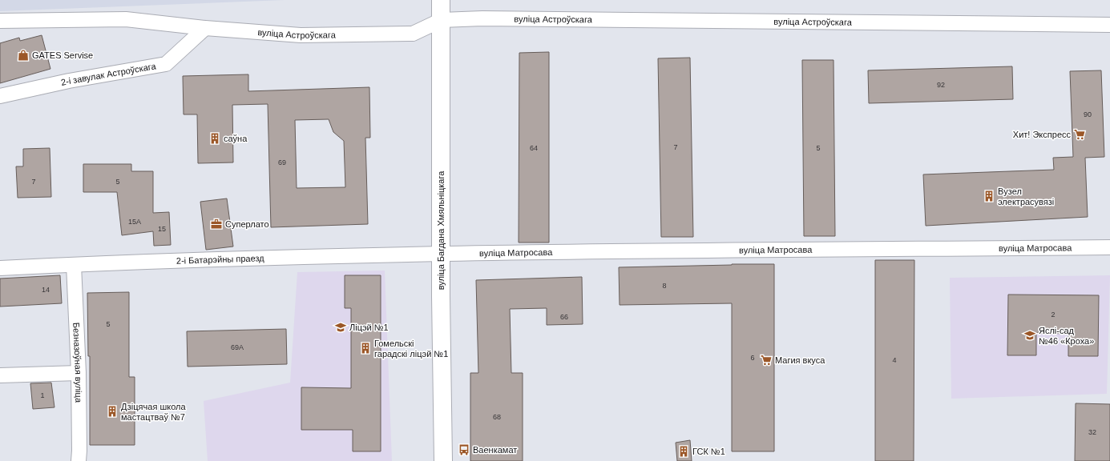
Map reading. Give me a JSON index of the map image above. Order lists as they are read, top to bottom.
{
  "streets": {
    "main road": ["вуліца Багдана Хмяльніцкага"],
    "street": [
      "вуліца Астроўскага",
      "2-і завулак Астроўскага",
      "вуліца Матросава",
      "2-і Батарэйны праезд",
      "Безназоўная вуліца"
    ]
  },
  "crossings": [
    ["вуліца Астроўскага", "2-і завулак Астроўскага"],
    ["вуліца Астроўскага", "вуліца Багдана Хмяльніцкага"],
    ["вуліца Багдана Хмяльніцкага", "вуліца Матросава"],
    ["вуліца Багдана Хмяльніцкага", "2-і Батарэйны праезд"],
    ["вуліца Матросава", "2-і Батарэйны праезд"],
    ["2-і Батарэйны праезд", "Безназоўная вуліца"]
  ],
  "places": {
    "shop": ["GATES Servise"],
    "supermarket": ["Хит! Экспресс", "Магия вкуса"],
    "building": [
      "саўна",
      "Вузел электрасувязі",
      "Гомельскі гарадскі ліцэй №1",
      "Дзіцячая школа мастацтваў №7",
      "ГСК №1"
    ],
    "office": ["Суперлато"],
    "school or university": ["Ліцэй №1", "Яслі-сад №46 «Кроха»"],
    "bus stop": ["Ваенкамат"]
  },
  "house_numbers": [
    "92",
    "90",
    "7",
    "64",
    "5",
    "69",
    "7",
    "5",
    "15А",
    "15",
    "8",
    "14",
    "2",
    "66",
    "5",
    "69А",
    "6",
    "4",
    "1",
    "68",
    "32"
  ]
}
